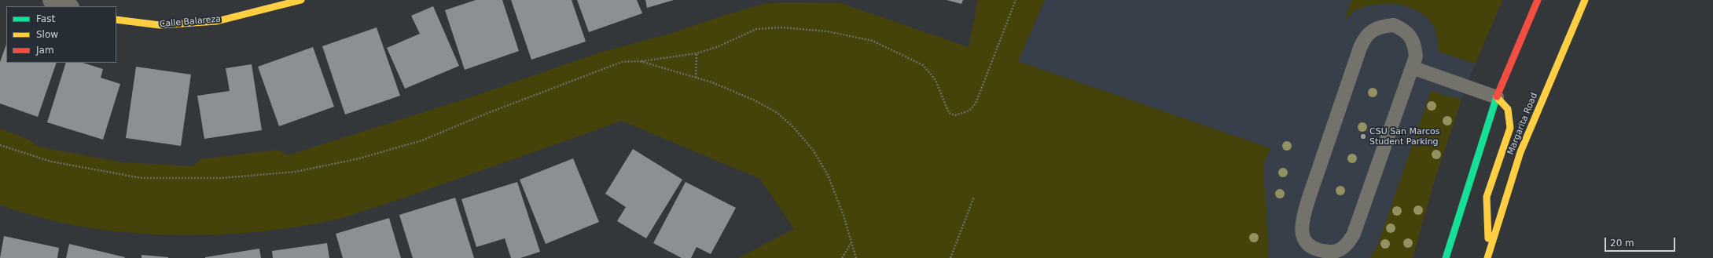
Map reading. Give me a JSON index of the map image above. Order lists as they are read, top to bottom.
{
  "streets": {
    "main road": ["Calle Balareza", "Margarita Road"]
  },
  "places": ["CSU San Marcos Student Parking"],
  "legend": ["Fast", "Slow", "Jam"],
  "scale_bar": "20 m"
}
